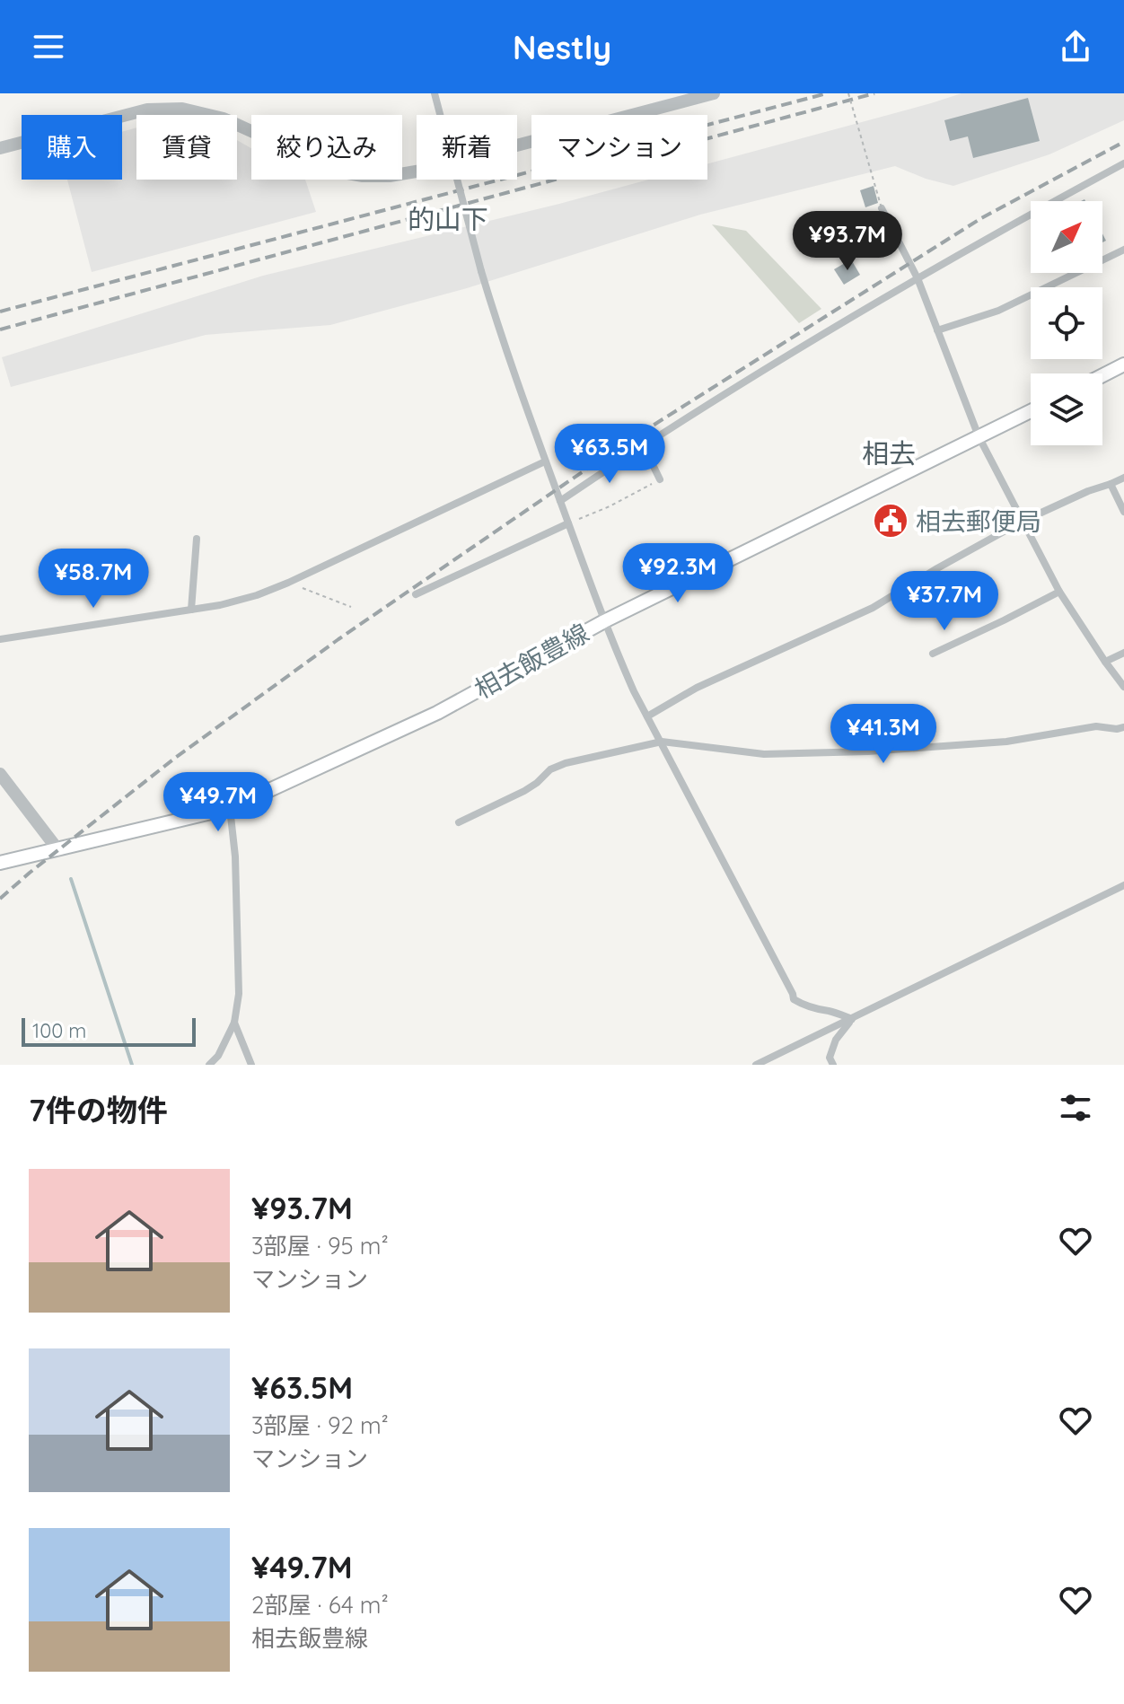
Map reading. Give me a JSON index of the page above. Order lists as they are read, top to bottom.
{
  "streets": {
    "main road": ["相去飯豊線"]
  },
  "districts": ["的山下", "相去"],
  "places": {
    "public building": ["相去郵便局"]
  },
  "scale_bar": "100 m",
  "north": "top right",
  "page": {
    "header": "Nestly",
    "chip": [
      "購入",
      "賃貸",
      "絞り込み",
      "新着",
      "マンション"
    ],
    "price": [
      "¥93.7M",
      "¥63.5M",
      "¥92.3M",
      "¥58.7M",
      "¥37.7M",
      "¥41.3M",
      "¥49.7M"
    ],
    "scale": "100 m",
    "heading": "7件の物件",
    "list": [
      {
        "name": "¥93.7M",
        "note": "3部屋 · 95 m² · マンション"
      },
      {
        "name": "¥63.5M",
        "note": "3部屋 · 92 m² · マンション"
      },
      {
        "name": "¥49.7M",
        "note": "2部屋 · 64 m² · 相去飯豊線"
      }
    ]
  }
}
